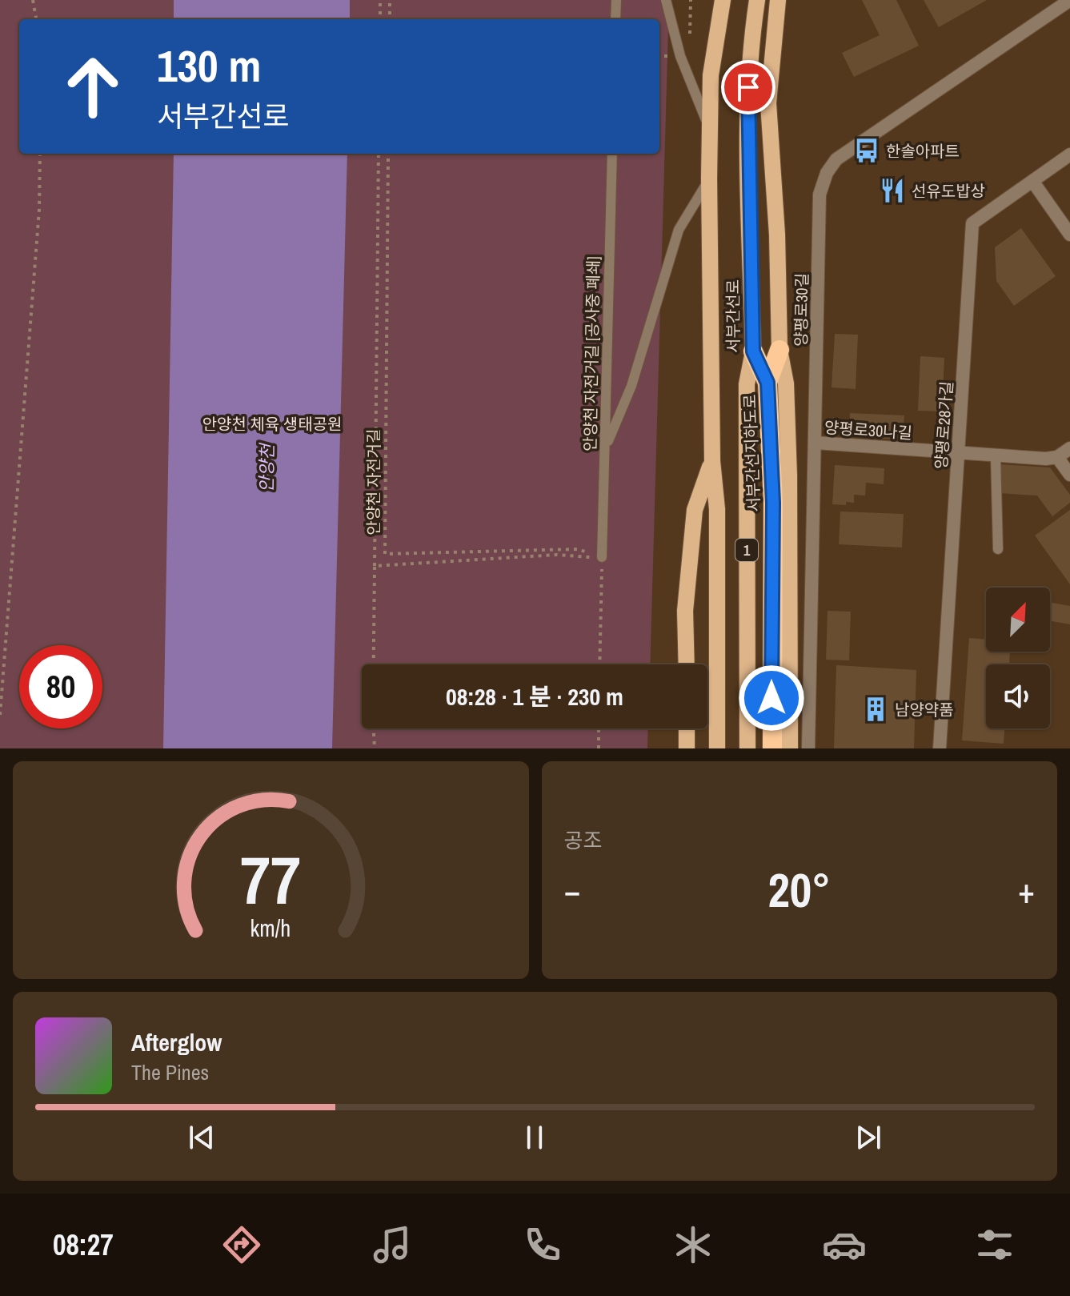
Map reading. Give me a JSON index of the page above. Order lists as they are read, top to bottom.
{
  "streets": {
    "highway": ["서부간선지하도로"],
    "main road": ["서부간선로", "1"],
    "street": ["양평로30길", "양평로28가길", "양평로30나길"],
    "lane": ["안양천 자전거길 [공사중 폐쇄]"],
    "path": ["안양천 자전거길"]
  },
  "crossings": [
    ["양평로30길", "양평로30나길"],
    ["서부간선로", "서부간선지하도로"],
    ["안양천 자전거길 [공사중 폐쇄]", "안양천 자전거길"],
    ["양평로28가길", "양평로30나길"]
  ],
  "water": ["안양천"],
  "parks": ["안양천 체육 생태공원"],
  "places": {
    "bus stop": ["한솔아파트"],
    "restaurant": ["선유도밥상"],
    "building": ["남양약품"]
  },
  "north": "top right",
  "page": {
    "turn": ["130 m", "서부간선로"],
    "limit": "80",
    "trip": "08:28 · 1 분 · 230 m",
    "tile": "공조",
    "heat": ["−", "20°", "+"],
    "song": ["Afterglow", "The Pines"],
    "tabs": "08:27",
    "gauge": ["77", "km/h"]
  }
}
